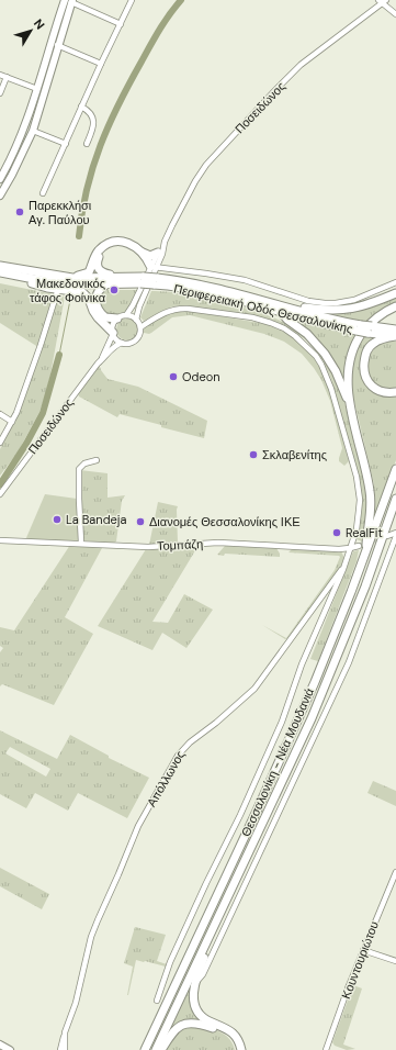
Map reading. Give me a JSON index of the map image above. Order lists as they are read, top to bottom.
{
  "streets": {
    "highway": ["Περιφερειακή Οδός Θεσσαλονίκης", "Θεσσαλονίκη - Νέα Μουδανιά"],
    "street": [
      "Ποσειδώνος",
      "Τομπάζη",
      "Απόλλωνος",
      "Κουντουριώτου"
    ]
  },
  "crossings": [
    ["Ποσειδώνος", "Περιφερειακή Οδός Θεσσαλονίκης"]
  ],
  "places": [
    "Παρεκκλήσι Αγ. Παύλου",
    "Μακεδονικός τάφος Φοίνικα",
    "Odeon",
    "Σκλαβενίτης",
    "La Bandeja",
    "Διανομές Θεσσαλονίκης ΙΚΕ",
    "RealFit"
  ],
  "north": "top right"
}
